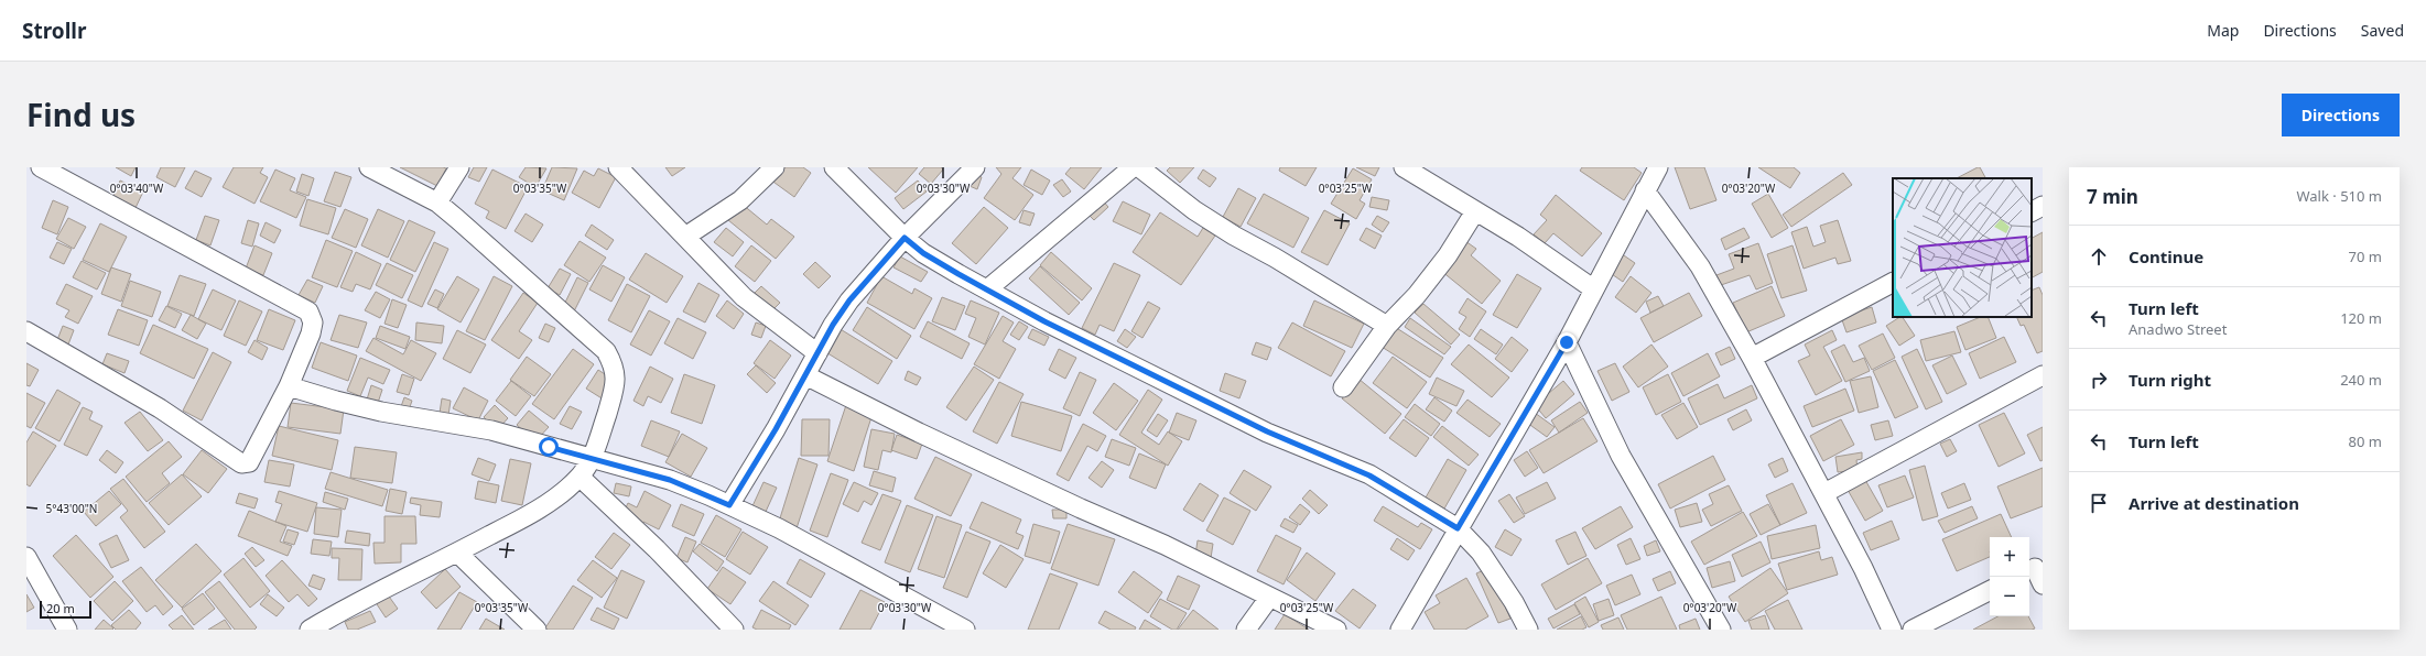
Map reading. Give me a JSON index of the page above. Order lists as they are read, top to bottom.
{
  "scale_bar": "20 m",
  "page": {
    "header": "Strollr",
    "nav": ["Map", "Directions", "Saved"],
    "title": "Find us",
    "buttons": "Directions",
    "heading": ["7 min", "Walk · 510 m"],
    "list": [
      ["Continue", "70 m"],
      ["Turn left", "Anadwo Street", "120 m"],
      ["Turn right", "240 m"],
      ["Turn left", "80 m"],
      "Arrive at destination"
    ],
    "map_buttons": ["+", "−"],
    "scale": "20 m"
  },
  "coordinates": [
    "0°03'40\"W",
    "0°03'35\"W",
    "0°03'30\"W",
    "0°03'25\"W",
    "0°03'20\"W",
    "5°43'00\"N"
  ]
}
